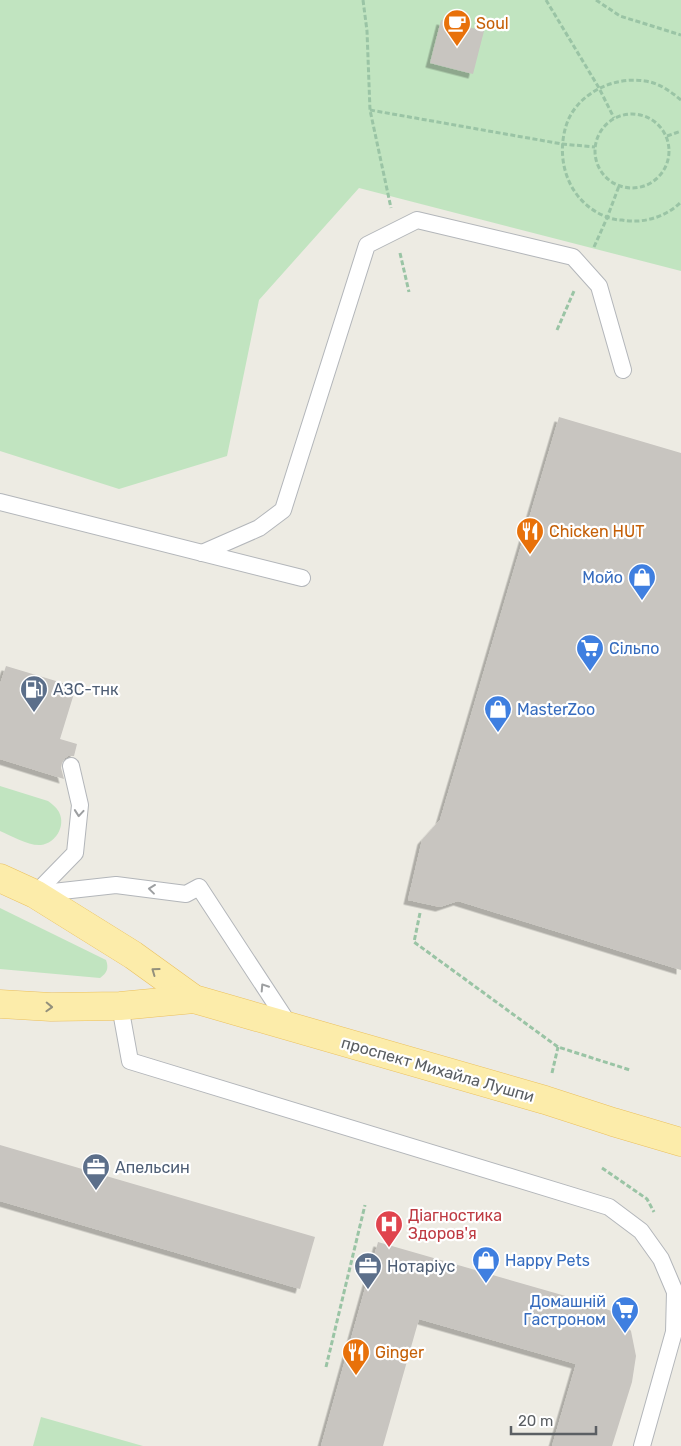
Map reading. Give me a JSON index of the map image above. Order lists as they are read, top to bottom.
{
  "streets": {
    "main road": ["проспект Михайла Лушпи"]
  },
  "places": {
    "cafe": ["Soul"],
    "restaurant": ["Chicken HUT", "Ginger"],
    "shop": ["Мойо", "MasterZoo", "Happy Pets"],
    "supermarket": ["Сільпо", "Домашній Гастроном"],
    "fuel station": ["АЗС-тнк"],
    "office": ["Апельсин", "Нотаріус"],
    "hospital": ["Діагностика Здоров'я"]
  },
  "scale_bar": "20 m"
}
